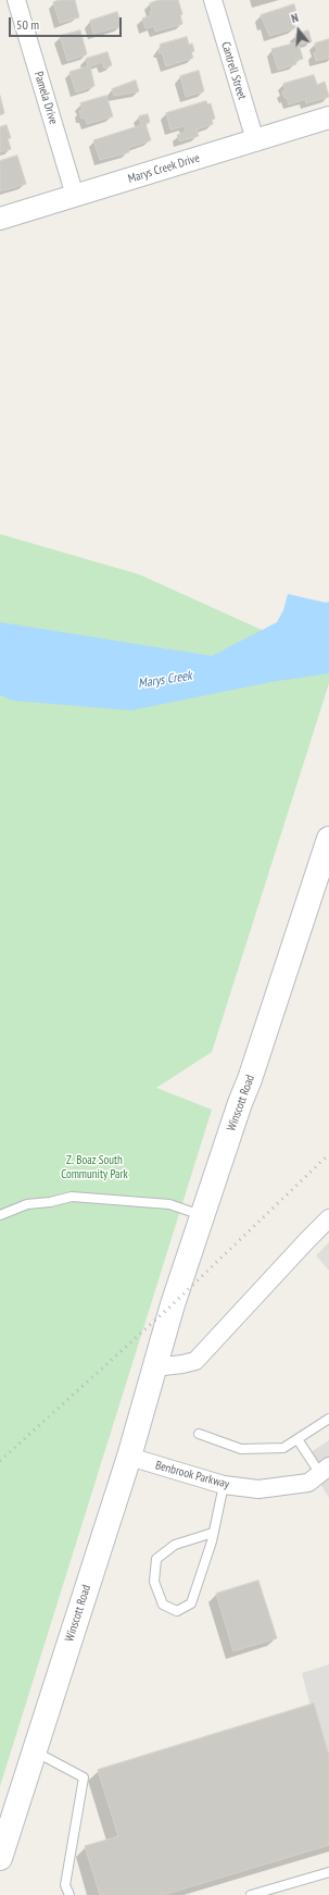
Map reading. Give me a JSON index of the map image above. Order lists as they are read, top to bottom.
{
  "streets": {
    "main road": ["Winscott Road"],
    "street": [
      "Cantrell Street",
      "Pamela Drive",
      "Marys Creek Drive",
      "Benbrook Parkway"
    ]
  },
  "crossings": [
    ["Cantrell Street", "Marys Creek Drive"],
    ["Pamela Drive", "Marys Creek Drive"],
    ["Winscott Road", "Benbrook Parkway"]
  ],
  "water": ["Marys Creek"],
  "parks": ["Z. Boaz South Community Park"],
  "scale_bar": "50 m",
  "north": "top"
}
